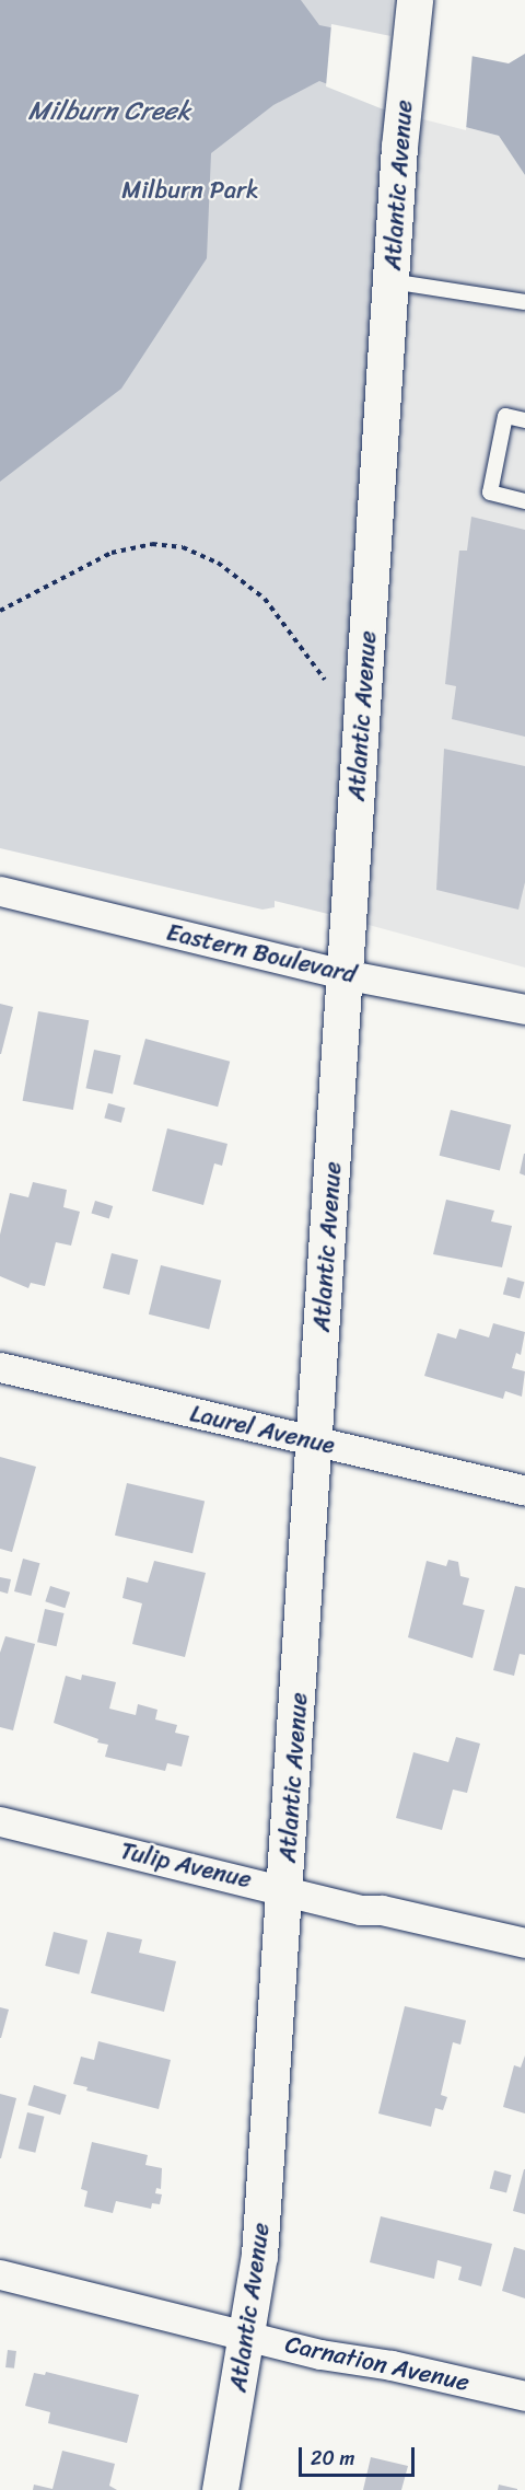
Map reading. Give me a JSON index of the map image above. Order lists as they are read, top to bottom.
{
  "streets": {
    "main road": ["Atlantic Avenue"],
    "street": [
      "Eastern Boulevard",
      "Laurel Avenue",
      "Tulip Avenue",
      "Carnation Avenue"
    ]
  },
  "crossings": [
    ["Atlantic Avenue", "Eastern Boulevard"],
    ["Atlantic Avenue", "Laurel Avenue"],
    ["Atlantic Avenue", "Tulip Avenue"],
    ["Atlantic Avenue", "Carnation Avenue"]
  ],
  "water": ["Milburn Creek"],
  "parks": ["Milburn Park"],
  "scale_bar": "20 m"
}
